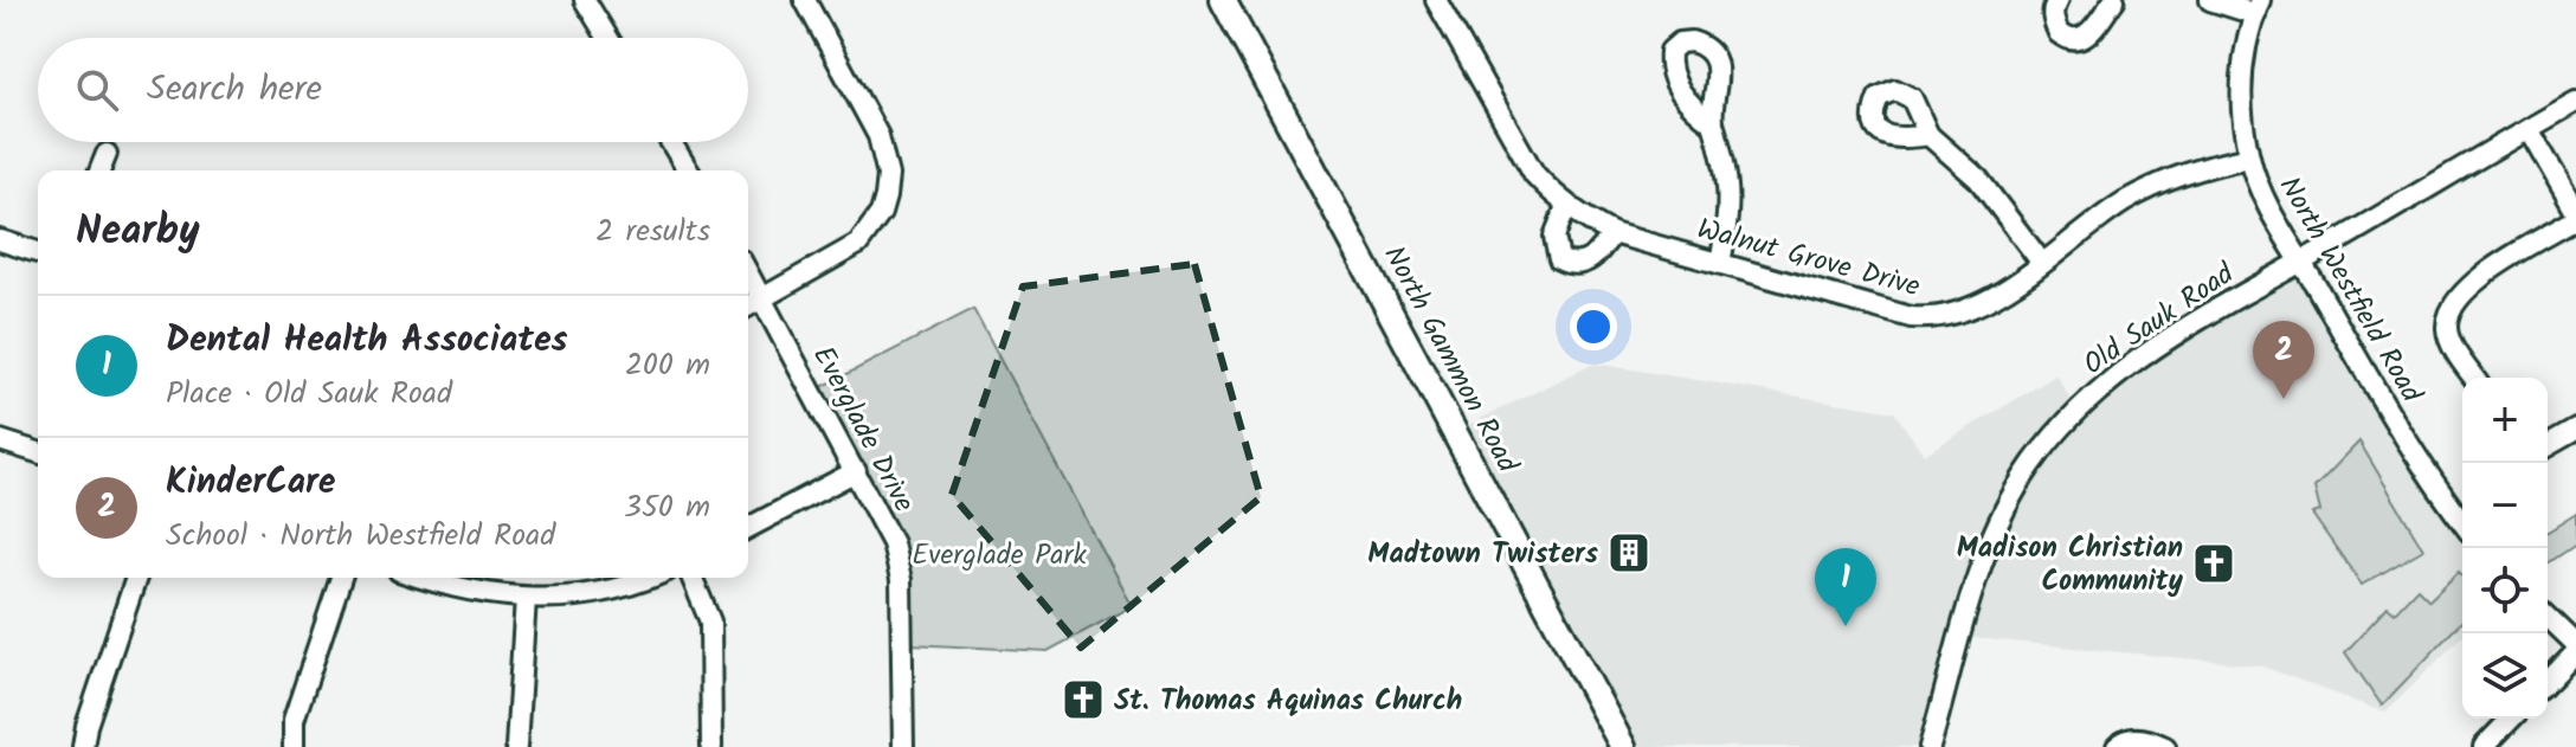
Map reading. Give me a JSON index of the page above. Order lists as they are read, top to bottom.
{
  "streets": {
    "main road": ["North Gammon Road"],
    "street": [
      "Walnut Grove Drive",
      "North Westfield Road",
      "Old Sauk Road",
      "Everglade Drive"
    ]
  },
  "crossings": [
    ["Walnut Grove Drive", "North Westfield Road"],
    ["North Westfield Road", "Old Sauk Road"]
  ],
  "parks": ["Everglade Park"],
  "places": {
    "building": ["Madtown Twisters"],
    "church": ["Madison Christian Community", "St. Thomas Aquinas Church"]
  },
  "page": {
    "search": "Search here",
    "heading": ["Nearby", "2 results"],
    "list": [
      {
        "mark": "1",
        "name": "Dental Health Associates",
        "note": "Place · Old Sauk Road",
        "value": "200 m"
      },
      {
        "mark": "2",
        "name": "KinderCare",
        "note": "School · North Westfield Road",
        "value": "350 m"
      }
    ],
    "pins": ["2", "1"],
    "map_buttons": ["+", "−"]
  }
}
